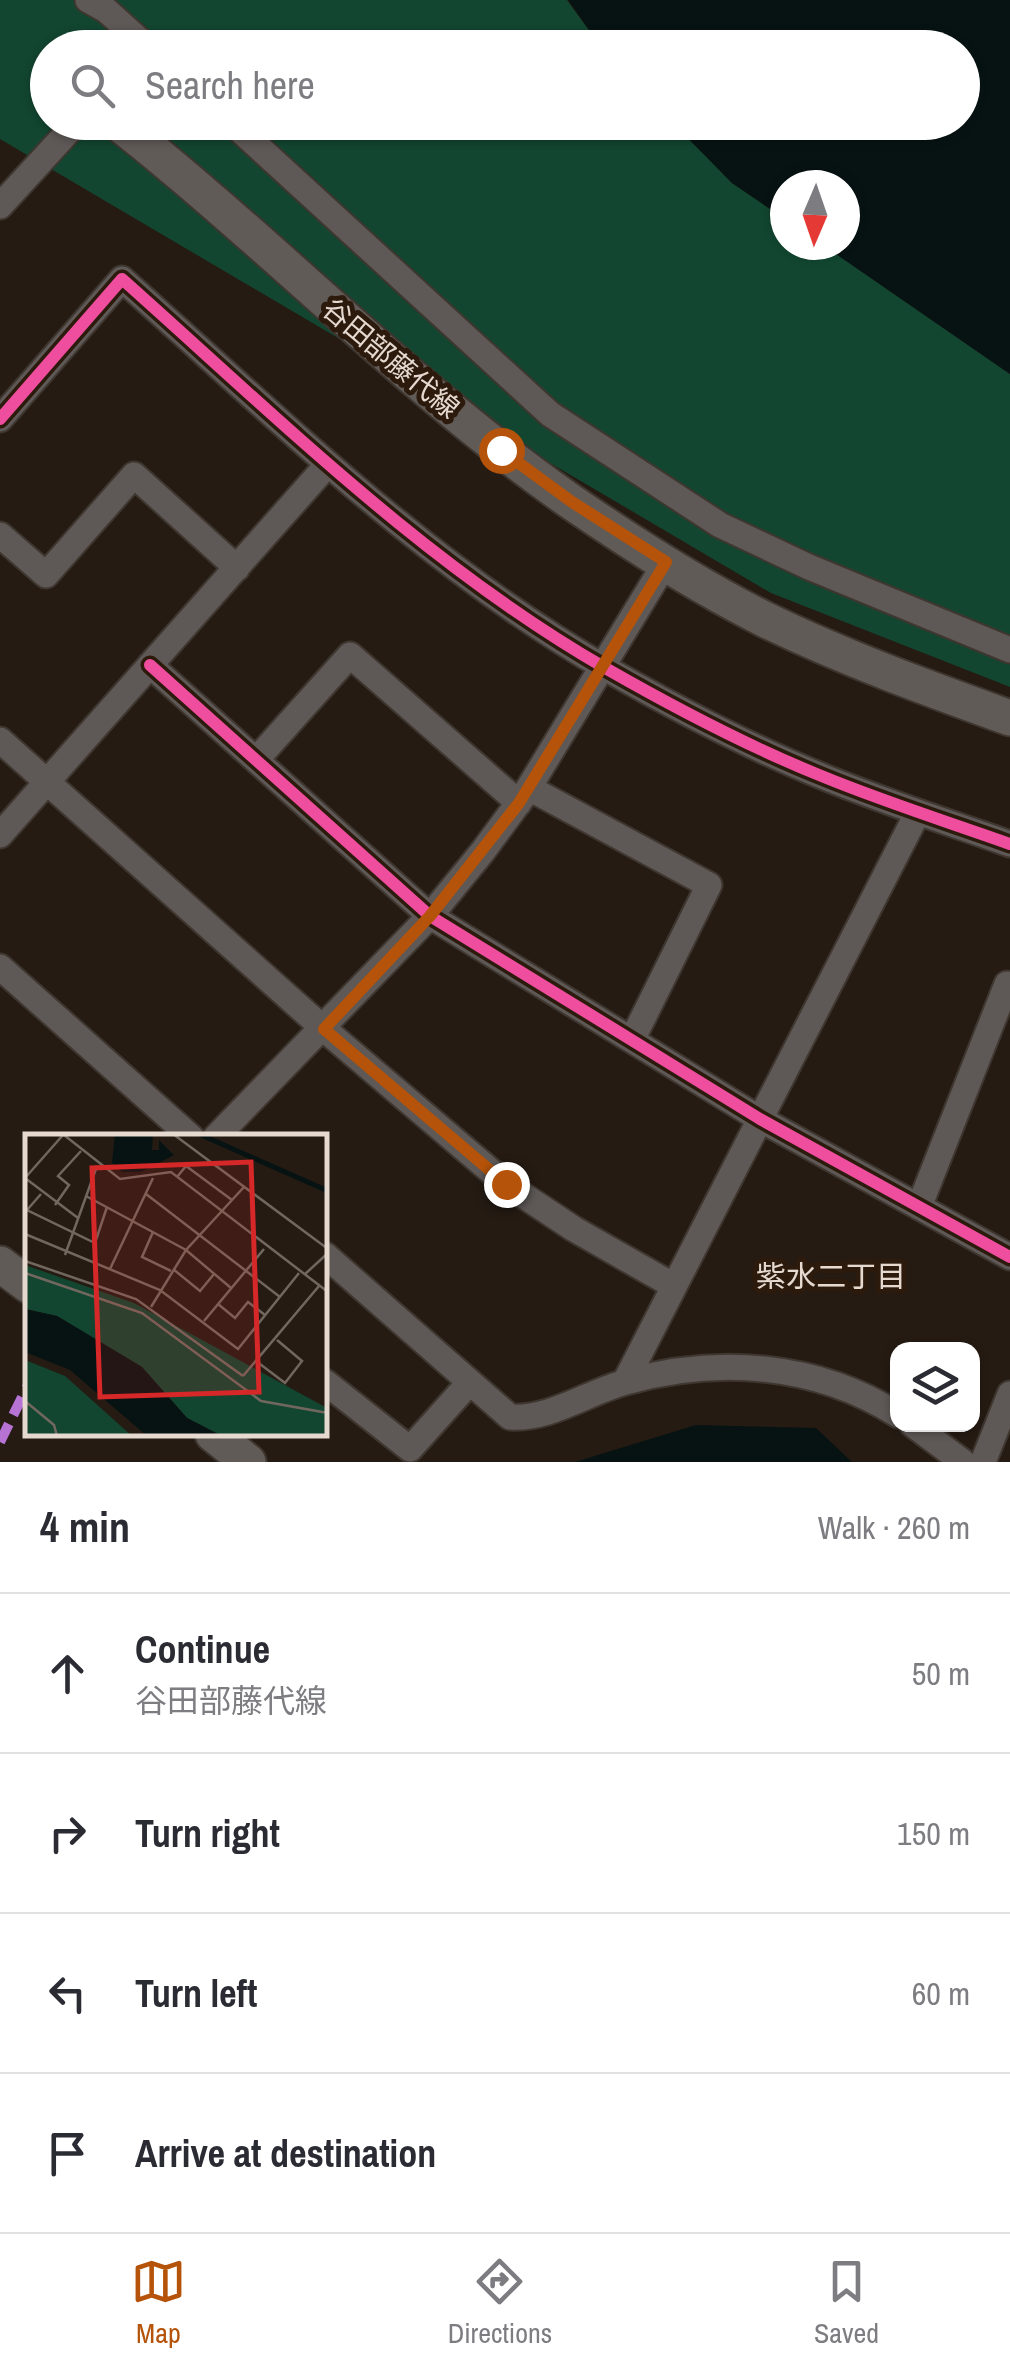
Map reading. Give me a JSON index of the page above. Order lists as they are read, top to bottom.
{
  "streets": {
    "main road": ["谷田部藤代線"]
  },
  "districts": ["紫水二丁目"],
  "north": "bottom",
  "page": {
    "search": "Search here",
    "heading": ["4 min", "Walk · 260 m"],
    "list": [
      ["Continue", "谷田部藤代線", "50 m"],
      ["Turn right", "150 m"],
      ["Turn left", "60 m"],
      "Arrive at destination"
    ],
    "nav": ["Map", "Directions", "Saved"]
  }
}
